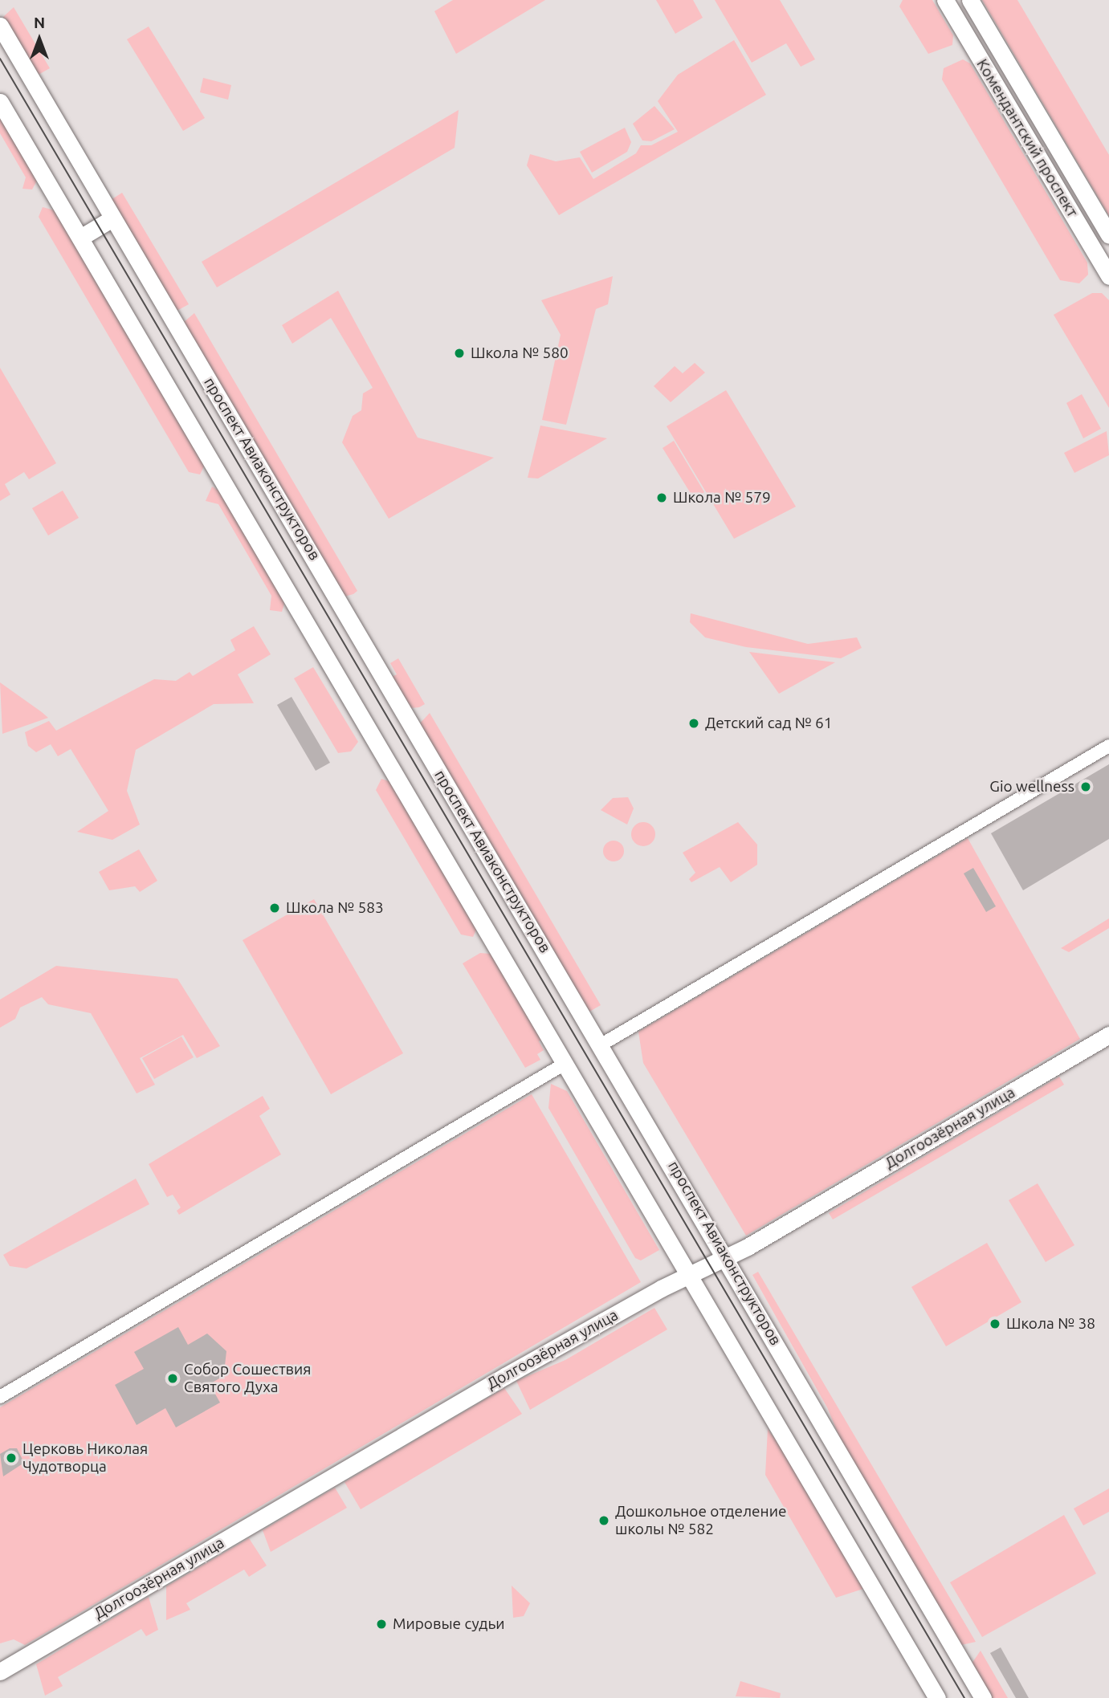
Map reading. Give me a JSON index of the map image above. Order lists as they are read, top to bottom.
{
  "streets": {
    "street": ["Комендантский проспект", "проспект Авиаконструкторов", "Долгоозёрная улица"]
  },
  "crossings": [
    ["проспект Авиаконструкторов", "Долгоозёрная улица"]
  ],
  "places": [
    "Школа № 580",
    "Школа № 579",
    "Детский сад № 61",
    "Gio wellness",
    "Школа № 583",
    "Школа № 38",
    "Собор Сошествия Святого Духа",
    "Церковь Николая Чудотворца",
    "Дошкольное отделение школы № 582",
    "Мировые судьи"
  ],
  "north": "top"
}
